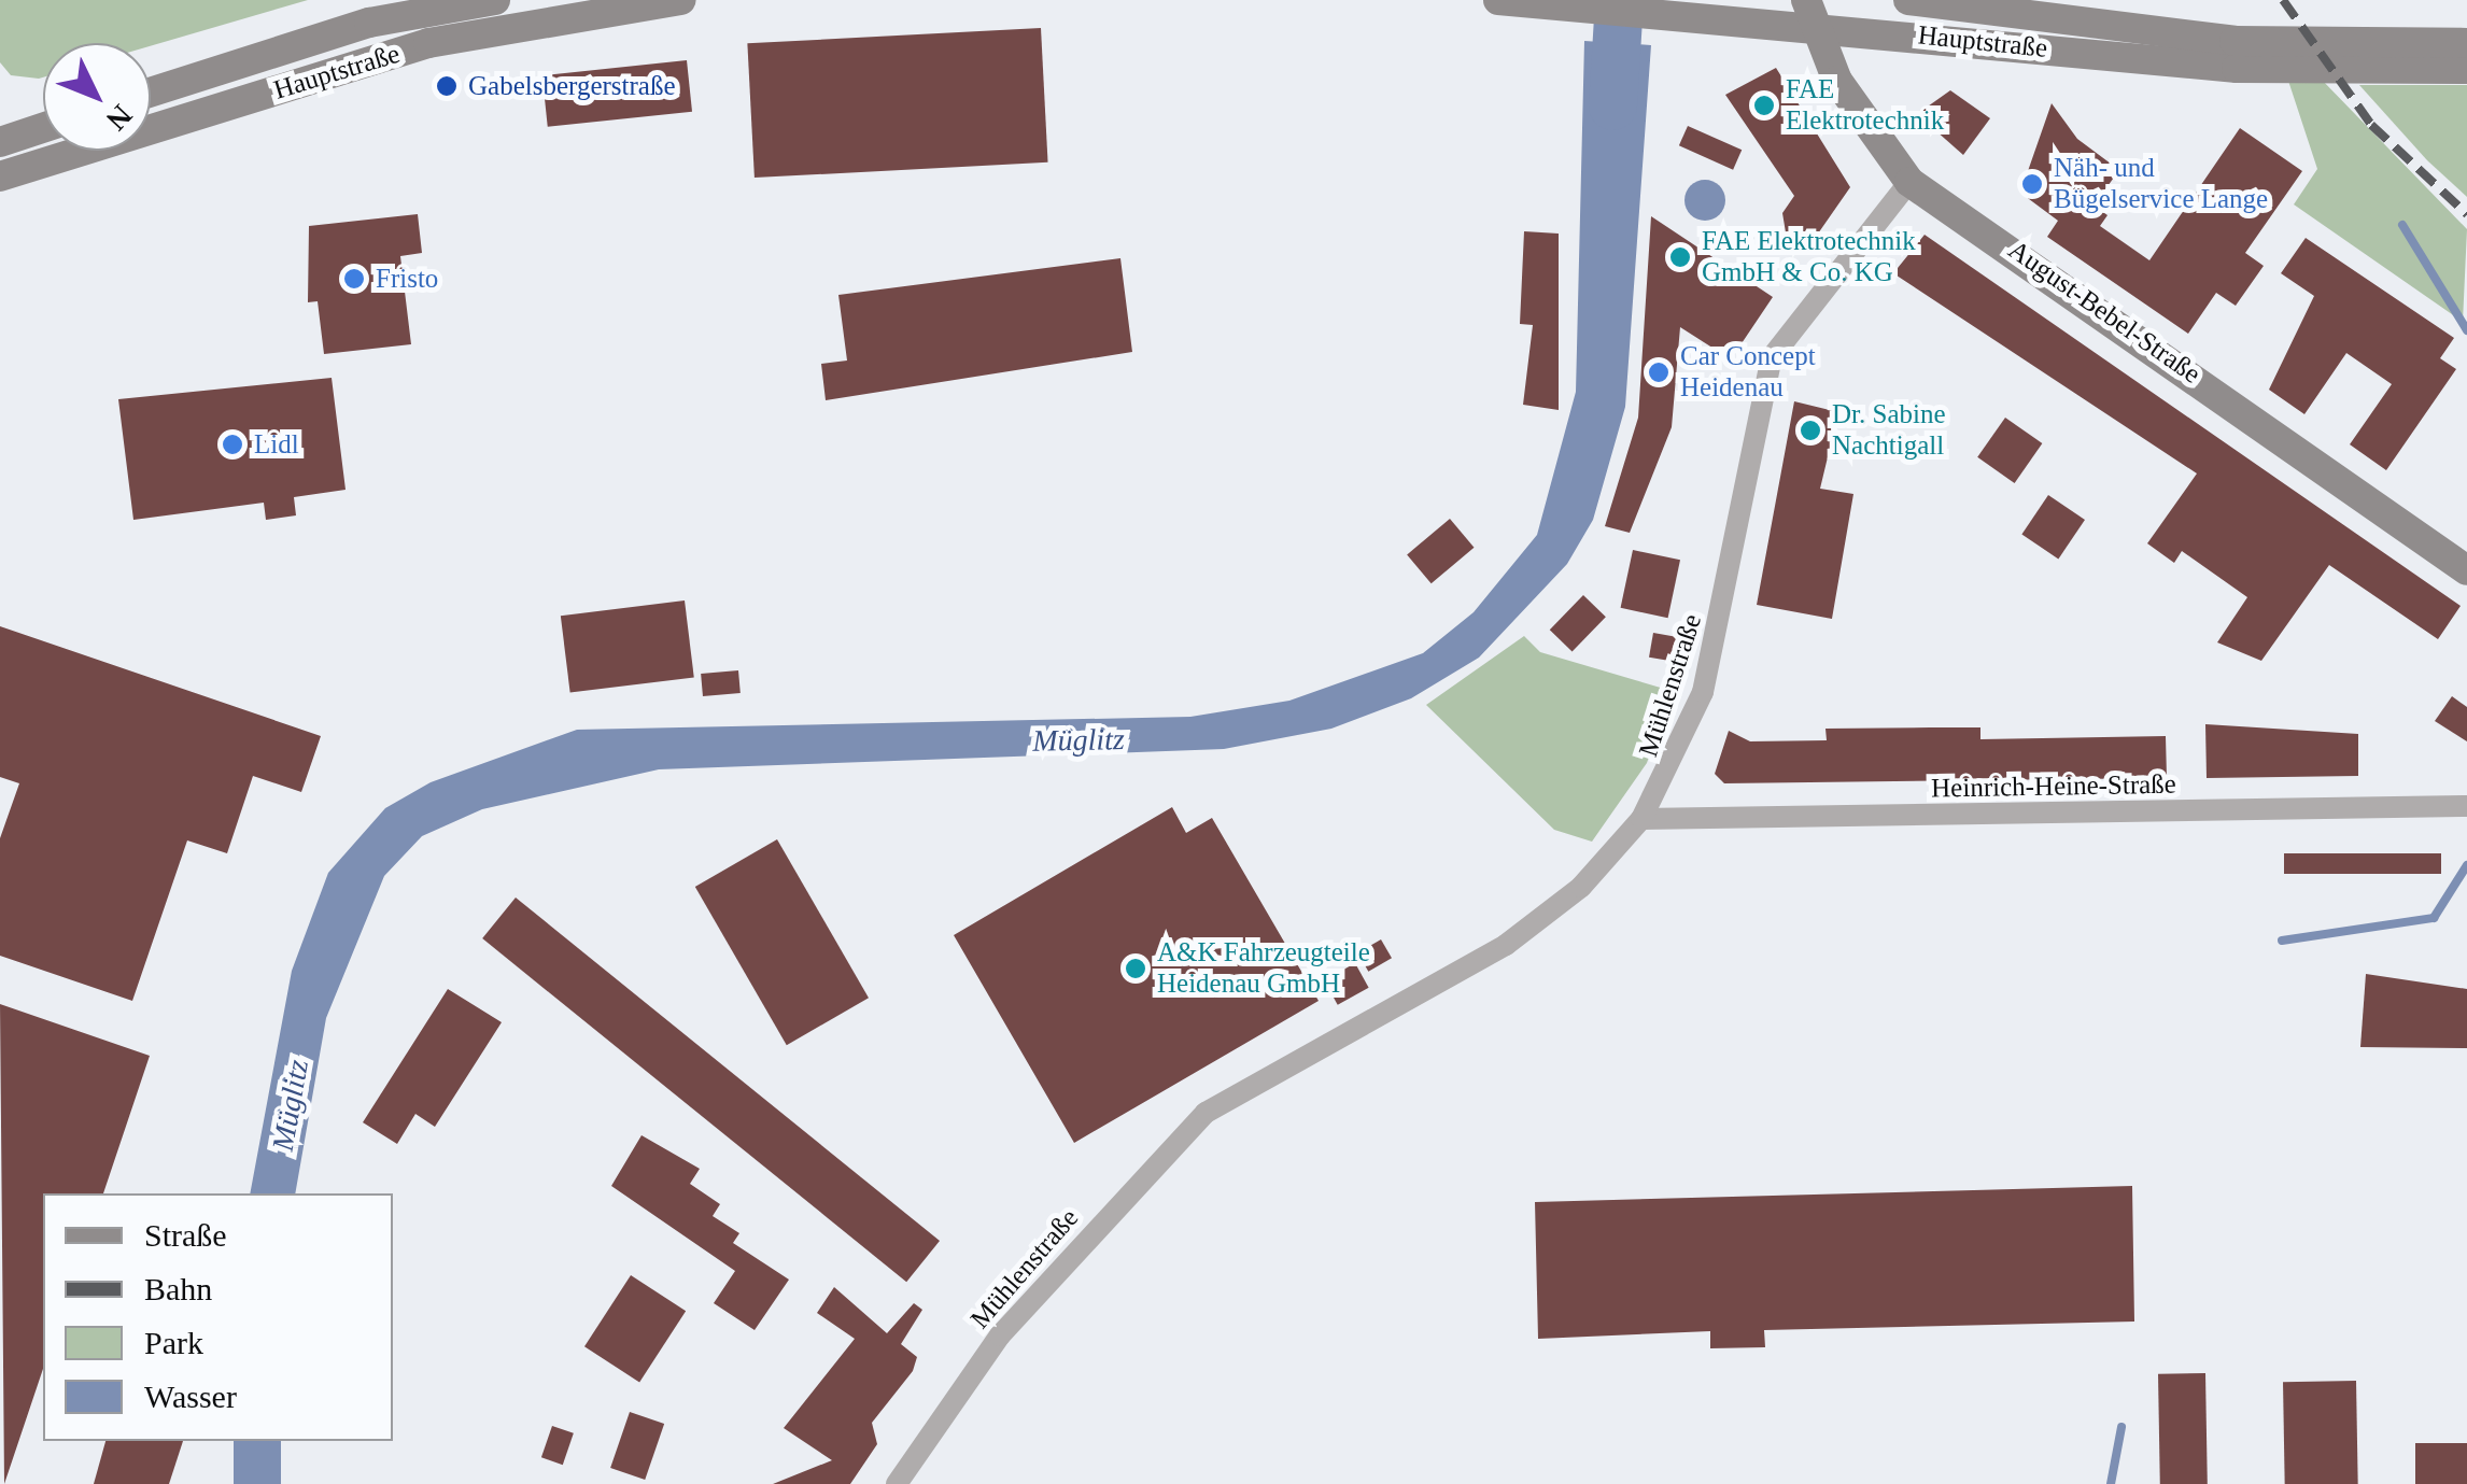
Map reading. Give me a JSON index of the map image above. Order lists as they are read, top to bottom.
{
  "streets": {
    "main road": ["Hauptstraße", "August-Bebel-Straße"],
    "street": ["Mühlenstraße", "Heinrich-Heine-Straße"]
  },
  "crossings": [
    ["Hauptstraße", "August-Bebel-Straße"],
    ["August-Bebel-Straße", "Mühlenstraße"],
    ["Mühlenstraße", "Heinrich-Heine-Straße"]
  ],
  "water": ["Müglitz"],
  "places": [
    "Gabelsbergerstraße",
    "FAE Elektrotechnik",
    "Näh- und Bügelservice Lange",
    "FAE Elektrotechnik GmbH & Co. KG",
    "Fristo",
    "Car Concept Heidenau",
    "Dr. Sabine Nachtigall",
    "Lidl",
    "A&K Fahrzeugteile Heidenau GmbH"
  ],
  "legend": [
    "Straße",
    "Bahn",
    "Park",
    "Wasser"
  ],
  "north": "bottom right"
}
